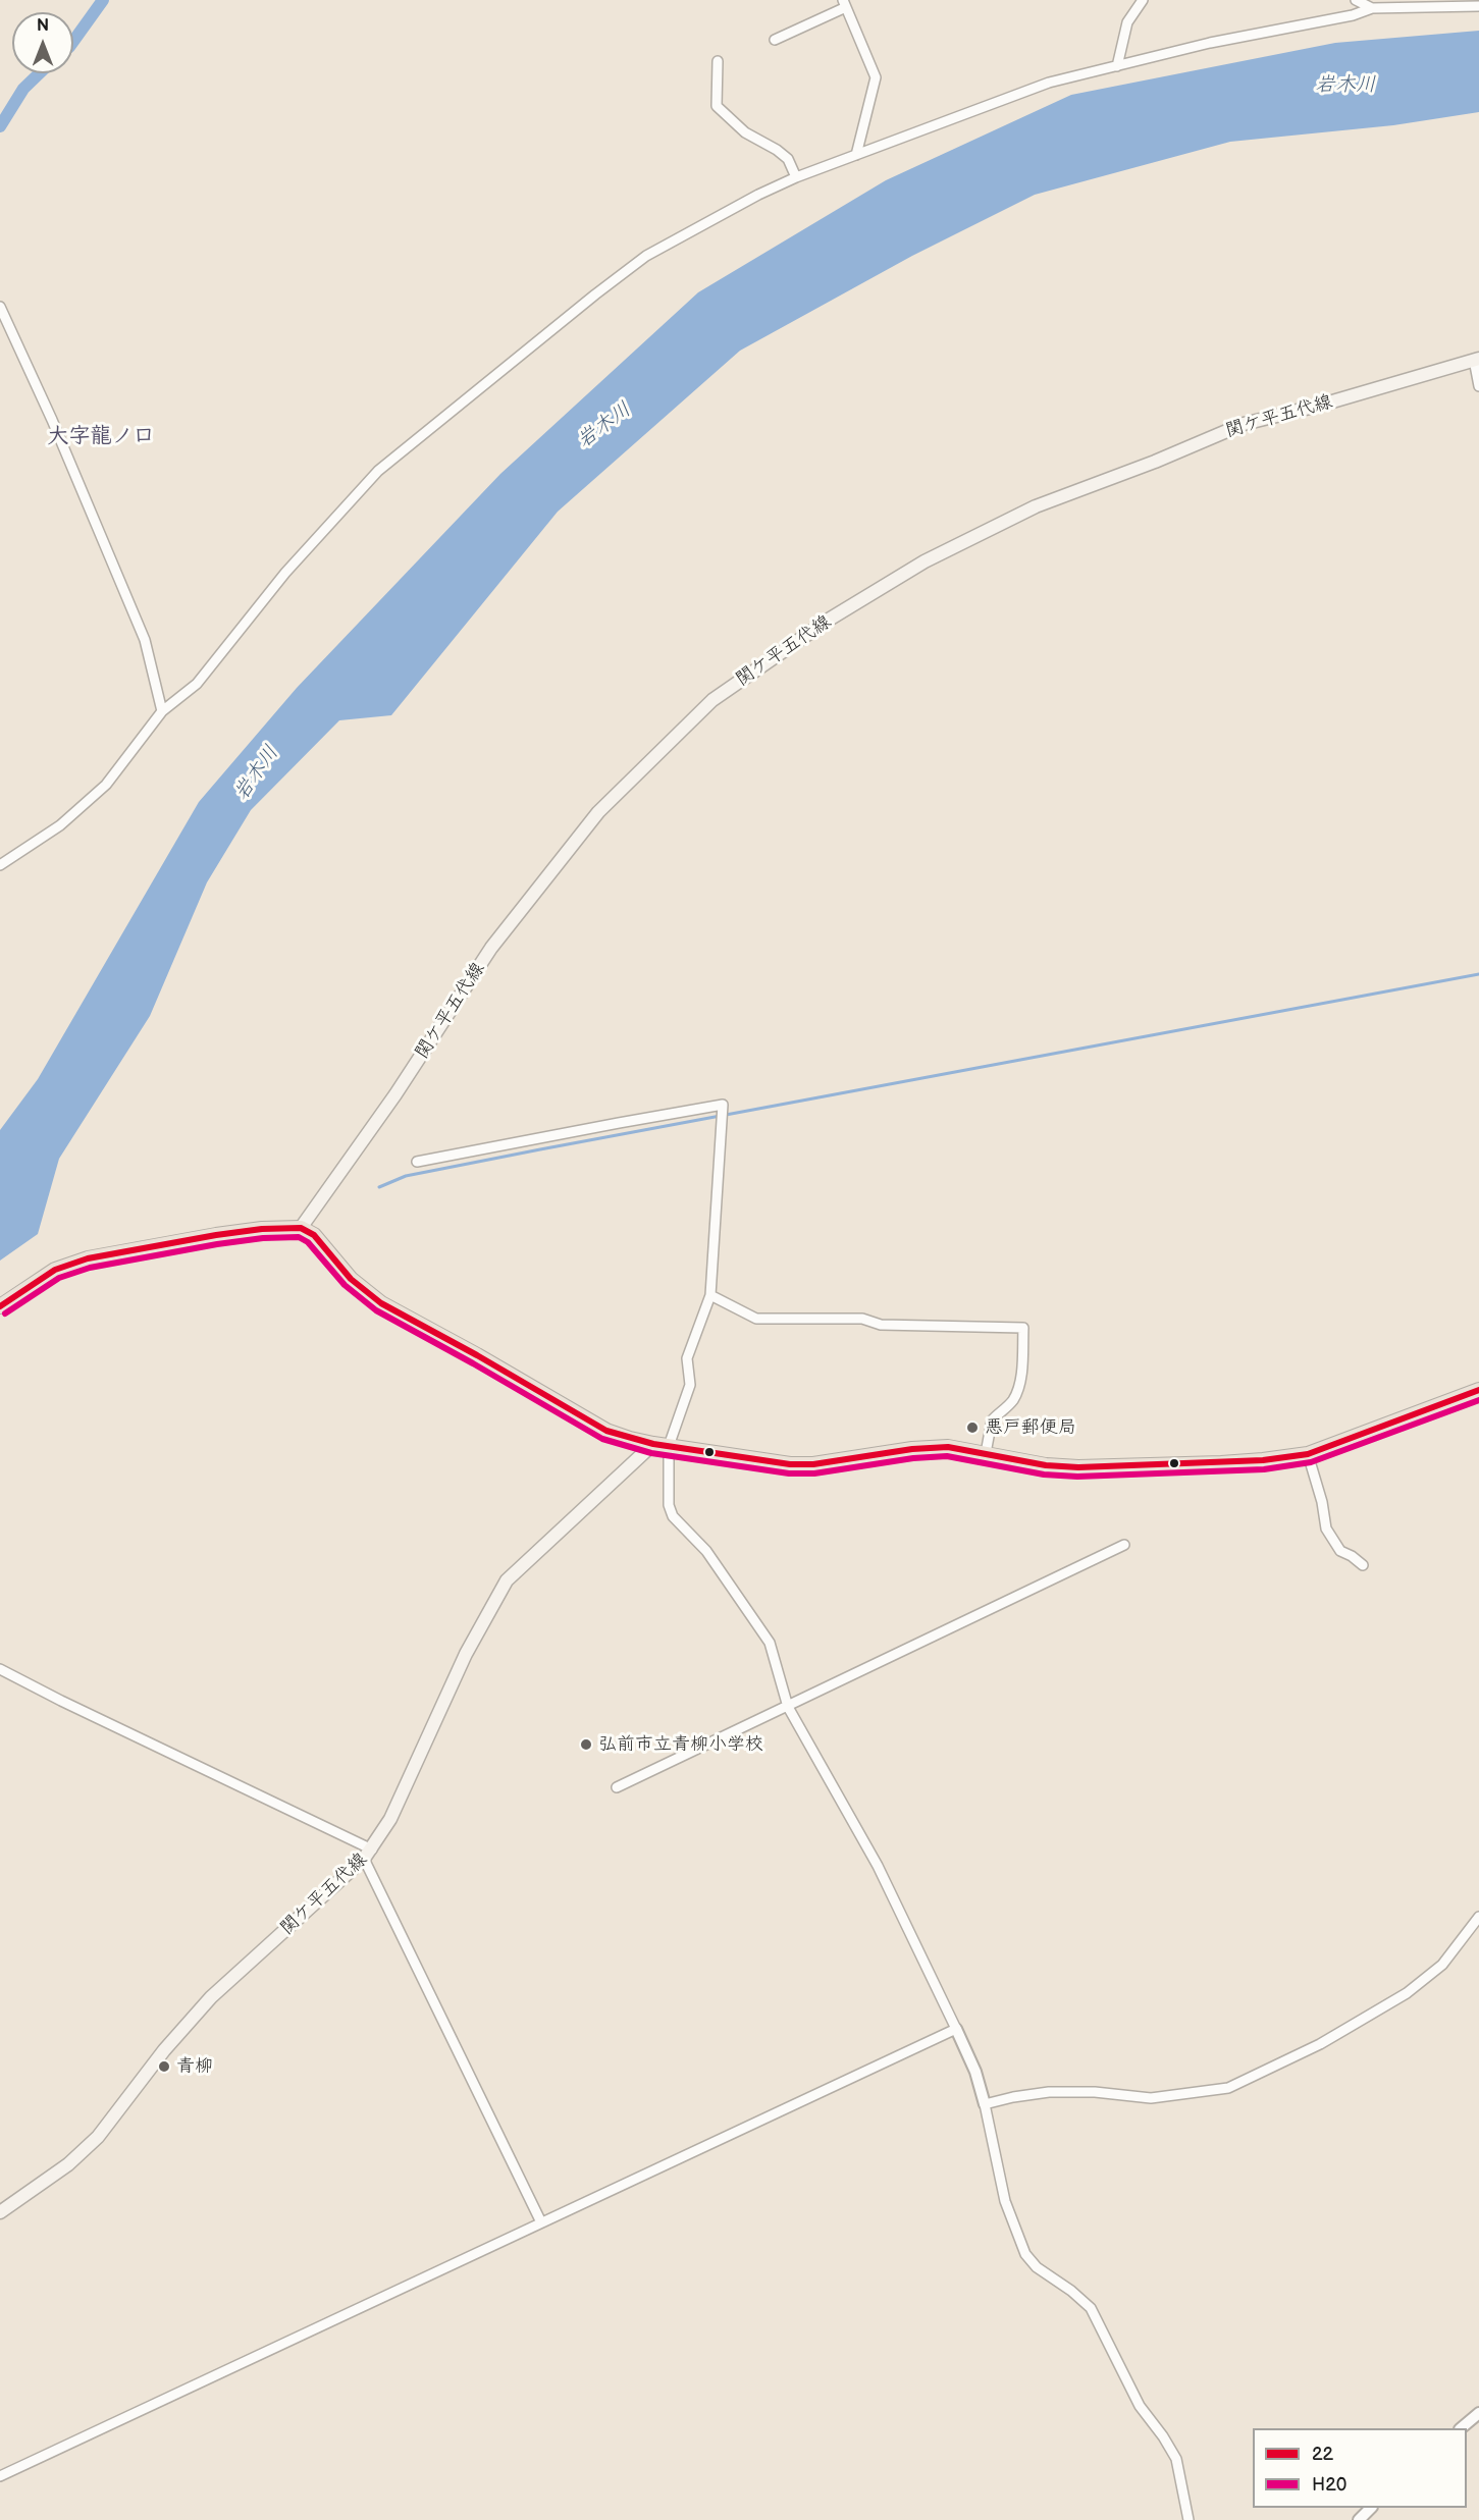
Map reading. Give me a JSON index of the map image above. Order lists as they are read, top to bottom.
{
  "streets": {
    "main road": ["関ケ平五代線"]
  },
  "districts": ["大字龍ノ口"],
  "water": ["岩木川"],
  "places": ["悪戸郵便局", "弘前市立青柳小学校", "青柳"],
  "lines": ["transit line 22", "transit line H20"],
  "legend": ["22", "H20"],
  "north": "top"
}
